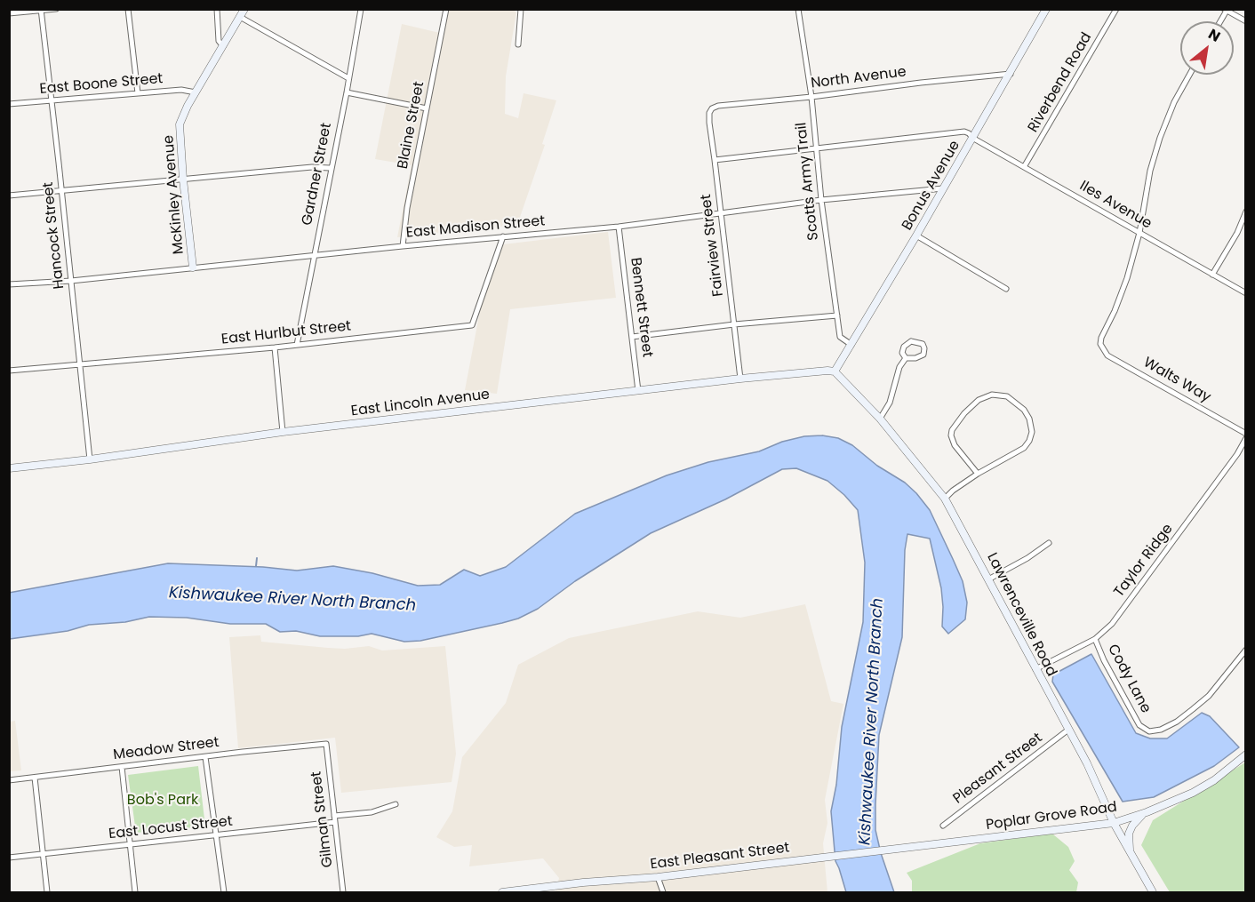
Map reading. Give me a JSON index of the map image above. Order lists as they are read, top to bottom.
{
  "streets": {
    "street": [
      "North Avenue",
      "Riverbend Road",
      "East Boone Street",
      "Blaine Street",
      "Gardner Street",
      "Scotts Army Trail",
      "Bonus Avenue",
      "McKinley Avenue",
      "Iles Avenue",
      "East Madison Street",
      "Hancock Street",
      "Fairview Street",
      "Bennett Street",
      "East Hurlbut Street",
      "Walts Way",
      "East Lincoln Avenue",
      "Taylor Ridge",
      "Lawrenceville Road",
      "Cody Lane",
      "Meadow Street",
      "Pleasant Street",
      "Poplar Grove Road",
      "Gilman Street",
      "East Locust Street",
      "East Pleasant Street"
    ]
  },
  "crossings": [
    ["North Avenue", "Scotts Army Trail"],
    ["North Avenue", "Bonus Avenue"],
    ["North Avenue", "Fairview Street"],
    ["Riverbend Road", "Iles Avenue"],
    ["East Boone Street", "McKinley Avenue"],
    ["East Boone Street", "Hancock Street"],
    ["Blaine Street", "East Madison Street"],
    ["Gardner Street", "East Madison Street"],
    ["Gardner Street", "East Hurlbut Street"],
    ["Scotts Army Trail", "Bonus Avenue"],
    ["Scotts Army Trail", "Iles Avenue"],
    ["Scotts Army Trail", "East Madison Street"],
    ["Bonus Avenue", "Iles Avenue"],
    ["Bonus Avenue", "East Madison Street"],
    ["Bonus Avenue", "East Lincoln Avenue"],
    ["Bonus Avenue", "Lawrenceville Road"],
    ["McKinley Avenue", "East Madison Street"],
    ["Iles Avenue", "Fairview Street"],
    ["Iles Avenue", "Walts Way"],
    ["East Madison Street", "Hancock Street"],
    ["East Madison Street", "Fairview Street"],
    ["East Madison Street", "Bennett Street"],
    ["East Madison Street", "East Hurlbut Street"],
    ["Hancock Street", "East Hurlbut Street"],
    ["Hancock Street", "East Lincoln Avenue"],
    ["Fairview Street", "East Lincoln Avenue"],
    ["Bennett Street", "East Lincoln Avenue"],
    ["East Lincoln Avenue", "Lawrenceville Road"],
    ["Taylor Ridge", "Lawrenceville Road"],
    ["Taylor Ridge", "Cody Lane"],
    ["Lawrenceville Road", "Pleasant Street"],
    ["Lawrenceville Road", "Poplar Grove Road"],
    ["Meadow Street", "Gilman Street"],
    ["Poplar Grove Road", "East Pleasant Street"],
    ["Gilman Street", "East Locust Street"]
  ],
  "water": ["Kishwaukee River North Branch"],
  "parks": ["Bob's Park"],
  "north": "top right"
}
